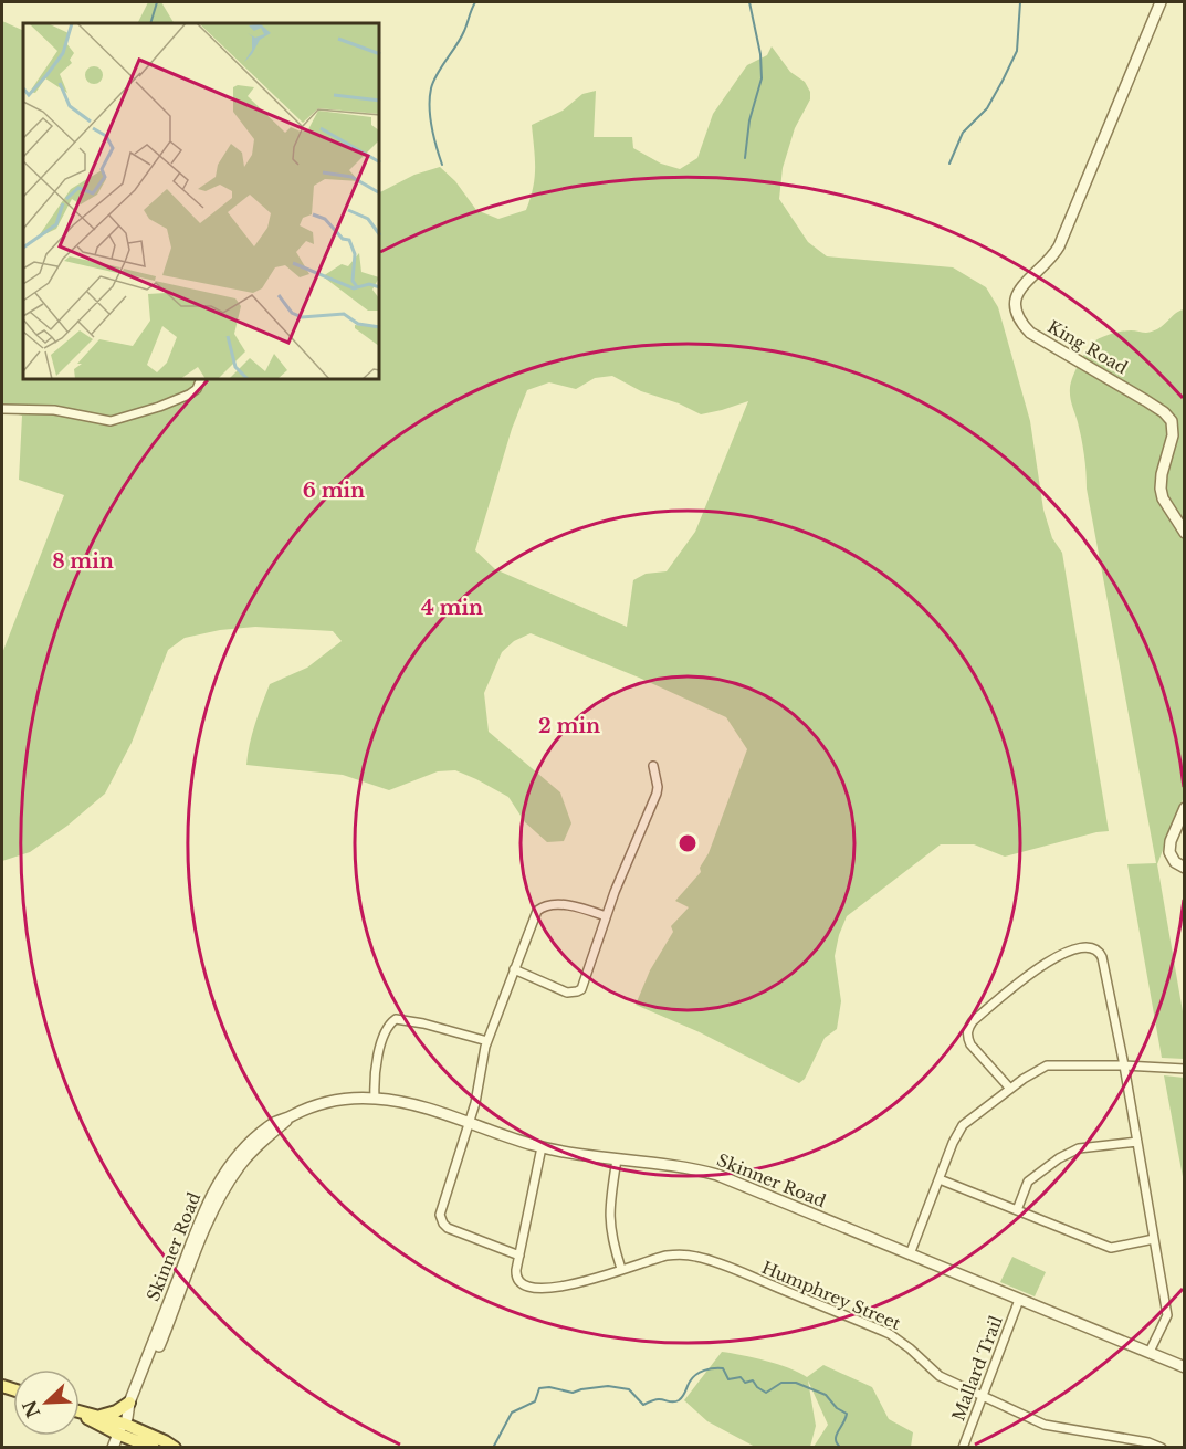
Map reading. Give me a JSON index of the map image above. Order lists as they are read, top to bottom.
{
  "streets": {
    "street": [
      "King Road",
      "Skinner Road",
      "Humphrey Street",
      "Mallard Trail"
    ]
  },
  "crossings": [
    ["Skinner Road", "Mallard Trail"],
    ["Humphrey Street", "Mallard Trail"]
  ],
  "north": "bottom left",
  "rings": [
    "6 min",
    "8 min",
    "4 min",
    "2 min"
  ]
}
